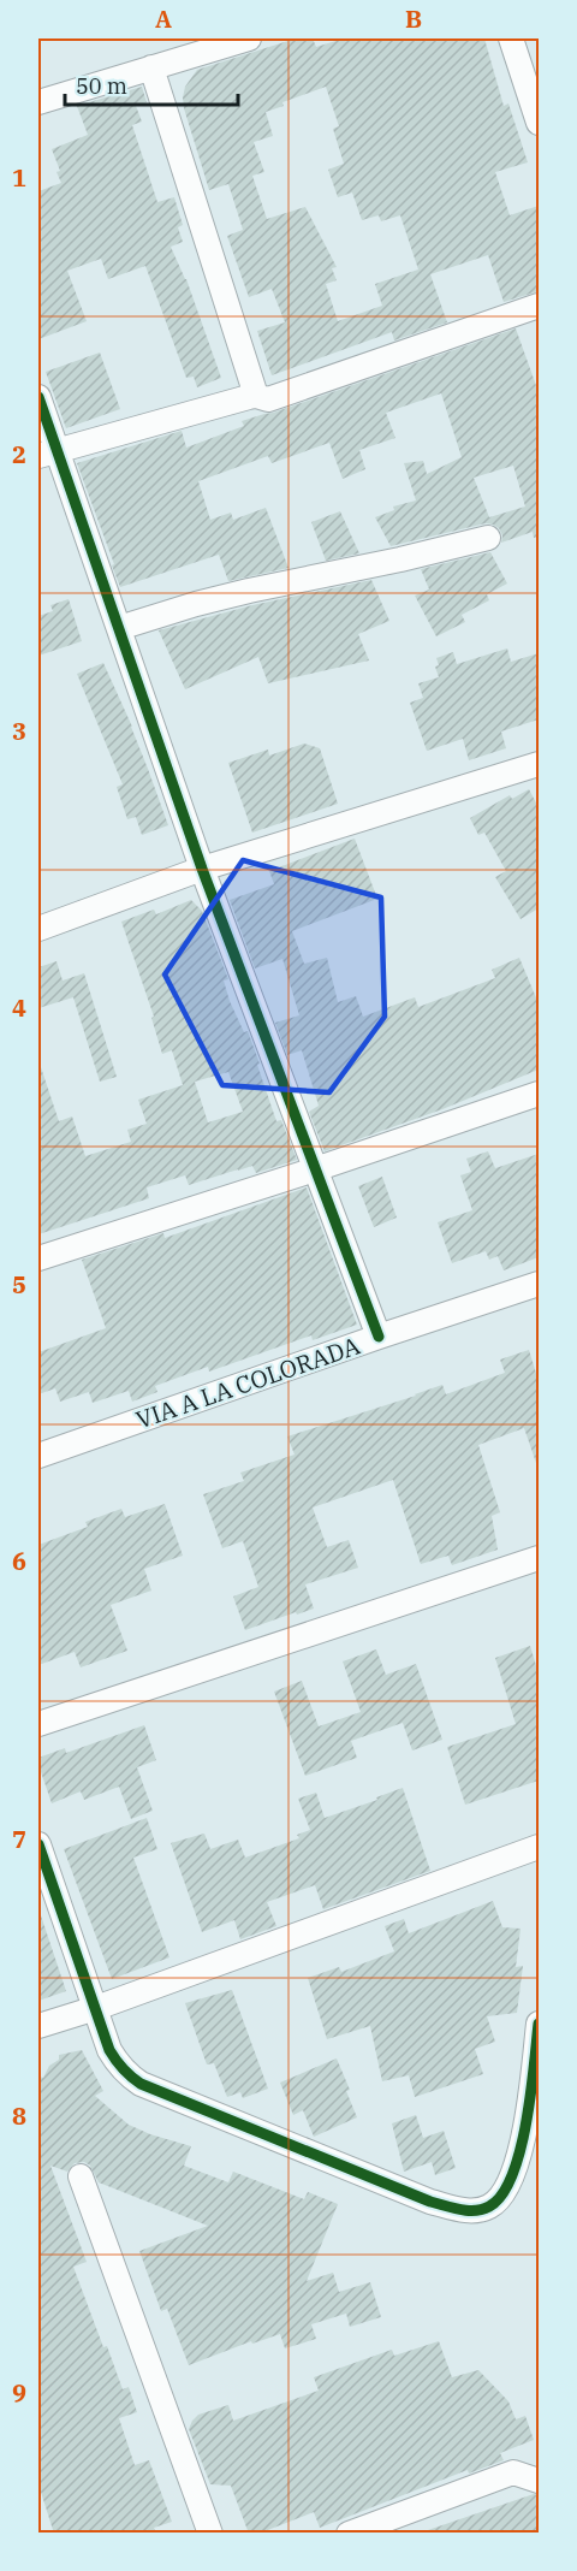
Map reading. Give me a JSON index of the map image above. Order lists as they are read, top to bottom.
{
  "streets": {
    "street": ["VIA A LA COLORADA"]
  },
  "scale_bar": "50 m",
  "grid": {
    "columns": ["A", "B"],
    "rows": [
      "1",
      "2",
      "3",
      "4",
      "5",
      "6",
      "7",
      "8",
      "9"
    ]
  }
}
